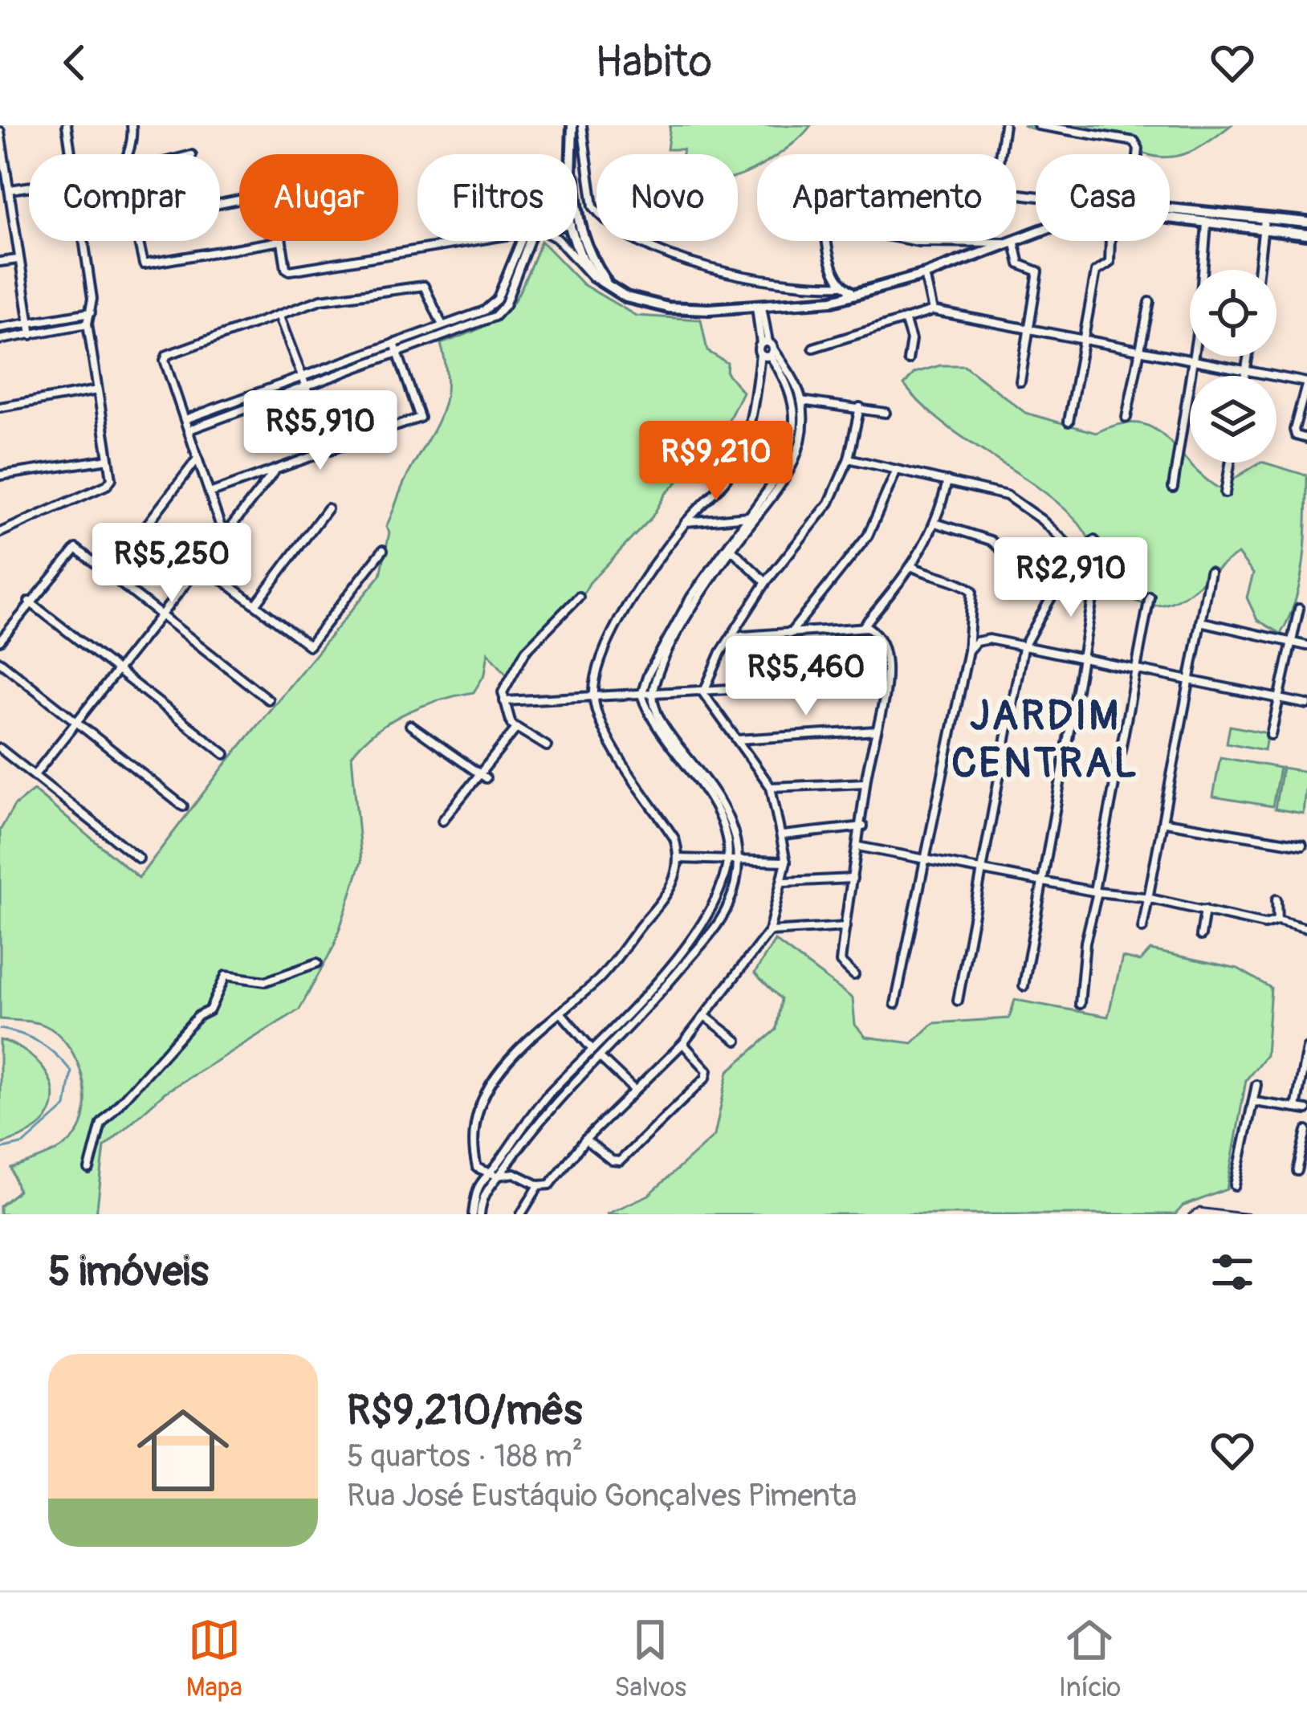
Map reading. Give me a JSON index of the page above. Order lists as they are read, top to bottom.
{
  "districts": ["JARDIM CENTRAL"],
  "page": {
    "header": "Habito",
    "chip": [
      "Comprar",
      "Alugar",
      "Filtros",
      "Novo",
      "Apartamento",
      "Casa"
    ],
    "price": [
      "R$5,910",
      "R$9,210",
      "R$5,250",
      "R$2,910",
      "R$5,460"
    ],
    "heading": "5 imóveis",
    "list": [
      {
        "name": "R$9,210/mês",
        "note": "5 quartos · 188 m² · Rua José Eustáquio Gonçalves Pimenta"
      }
    ],
    "tabs": ["Mapa", "Salvos", "Início"]
  }
}
